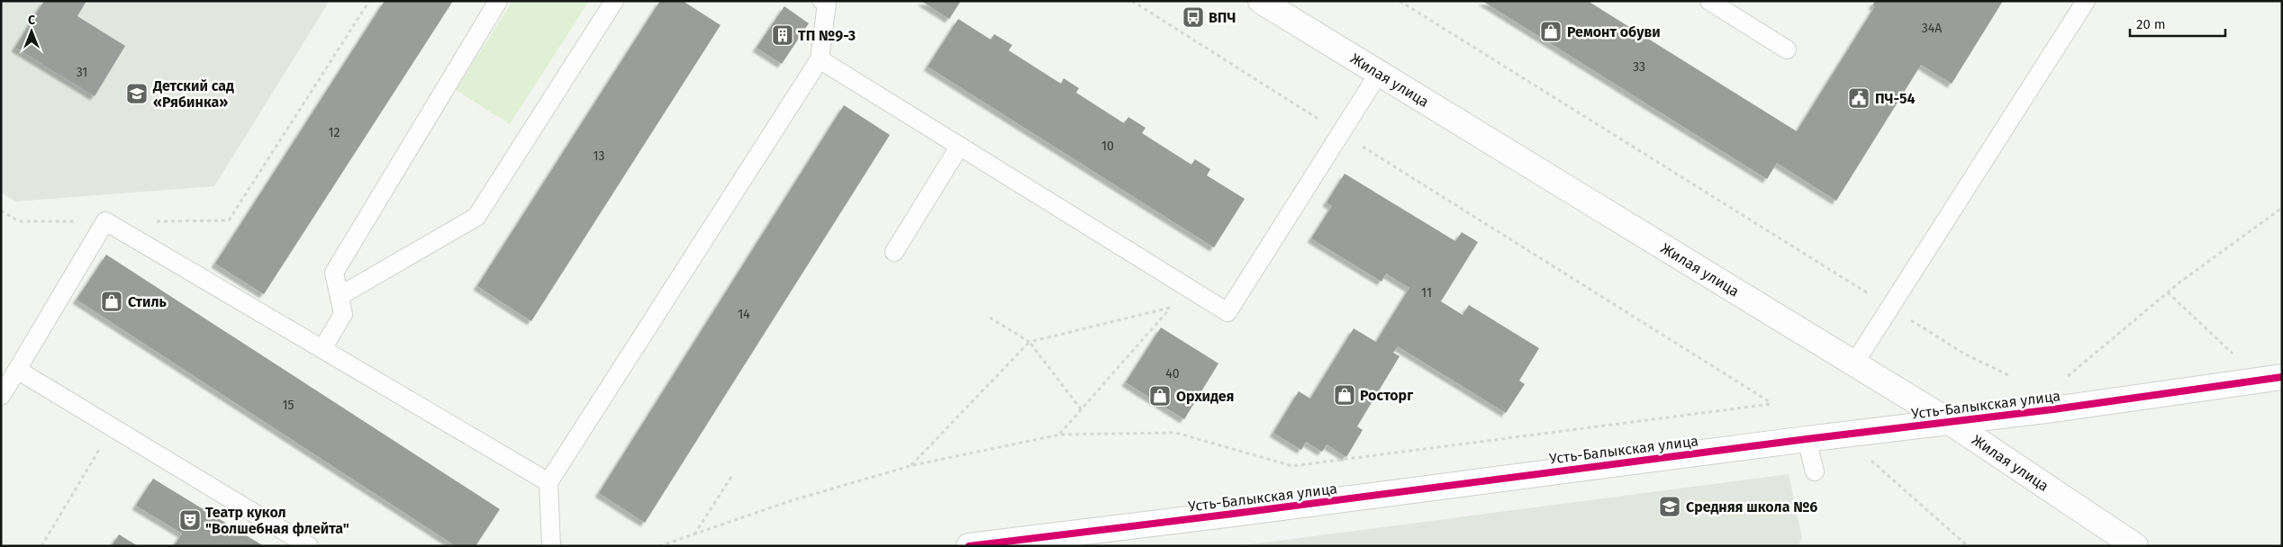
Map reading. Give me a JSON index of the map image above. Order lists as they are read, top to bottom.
{
  "streets": {
    "street": ["Жилая улица", "Усть-Балыкская улица"]
  },
  "crossings": [
    ["Жилая улица", "Усть-Балыкская улица"]
  ],
  "places": {
    "bus stop": ["ВПЧ"],
    "shop": [
      "Ремонт обуви",
      "Стиль",
      "Росторг",
      "Орхидея"
    ],
    "building": ["ТП №9-3"],
    "school or university": ["Детский сад «Рябинка»", "Средняя школа №6"],
    "public building": ["ПЧ-54"],
    "theatre": ["Театр кукол \"Волшебная флейта\""]
  },
  "house_numbers": [
    "34А",
    "33",
    "31",
    "12",
    "10",
    "13",
    "11",
    "14",
    "40",
    "15"
  ],
  "scale_bar": "20 m",
  "north": "top"
}
